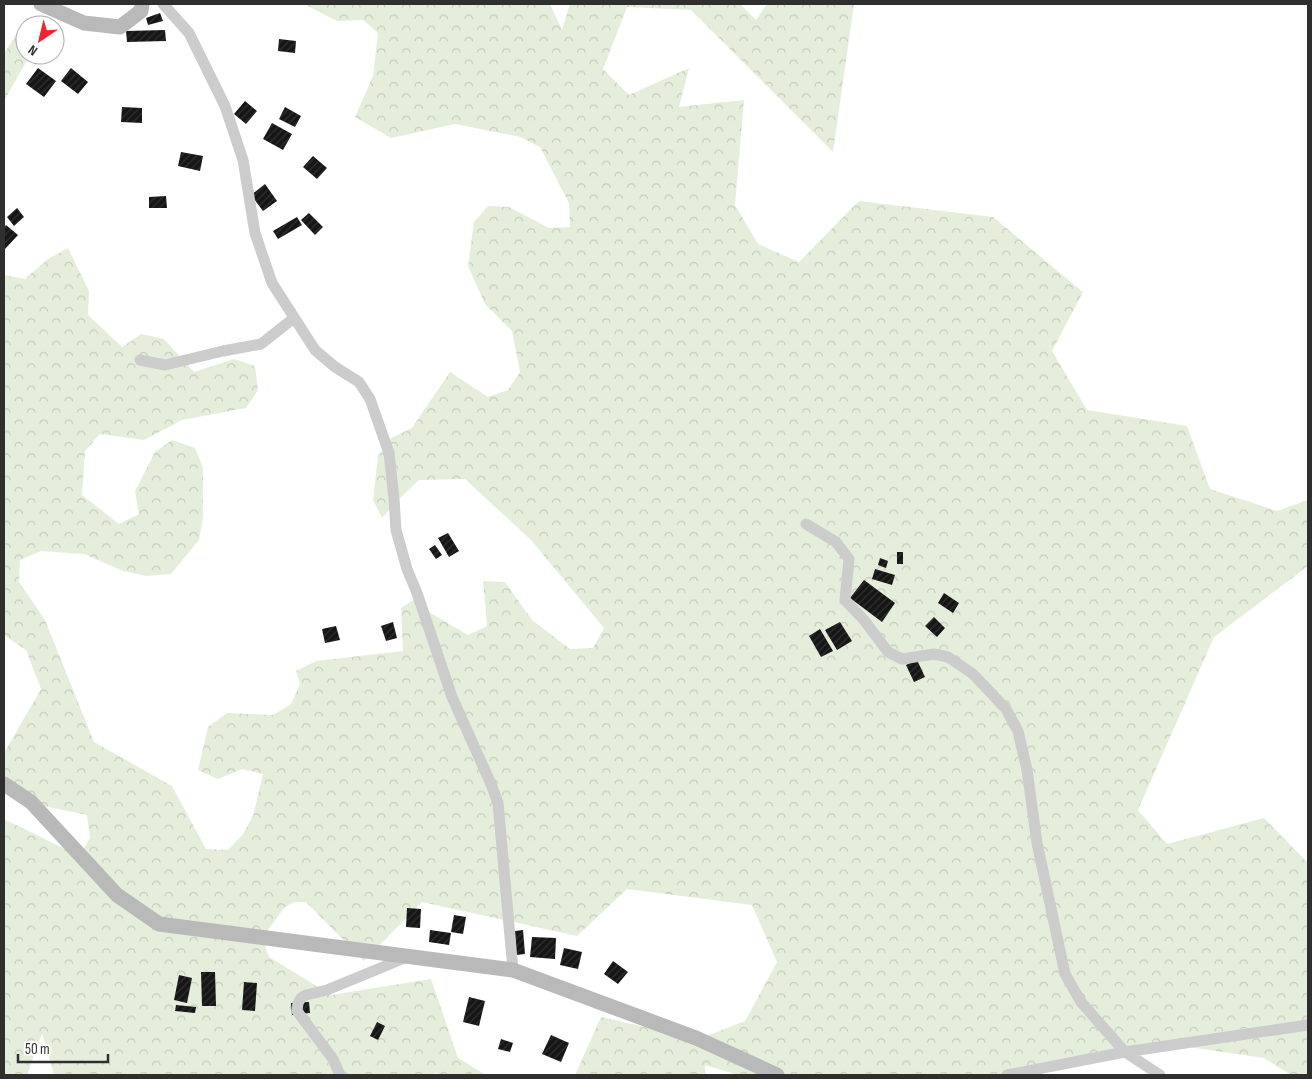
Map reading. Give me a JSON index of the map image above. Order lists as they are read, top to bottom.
{
  "scale_bar": "50 m",
  "north": "bottom left"
}
